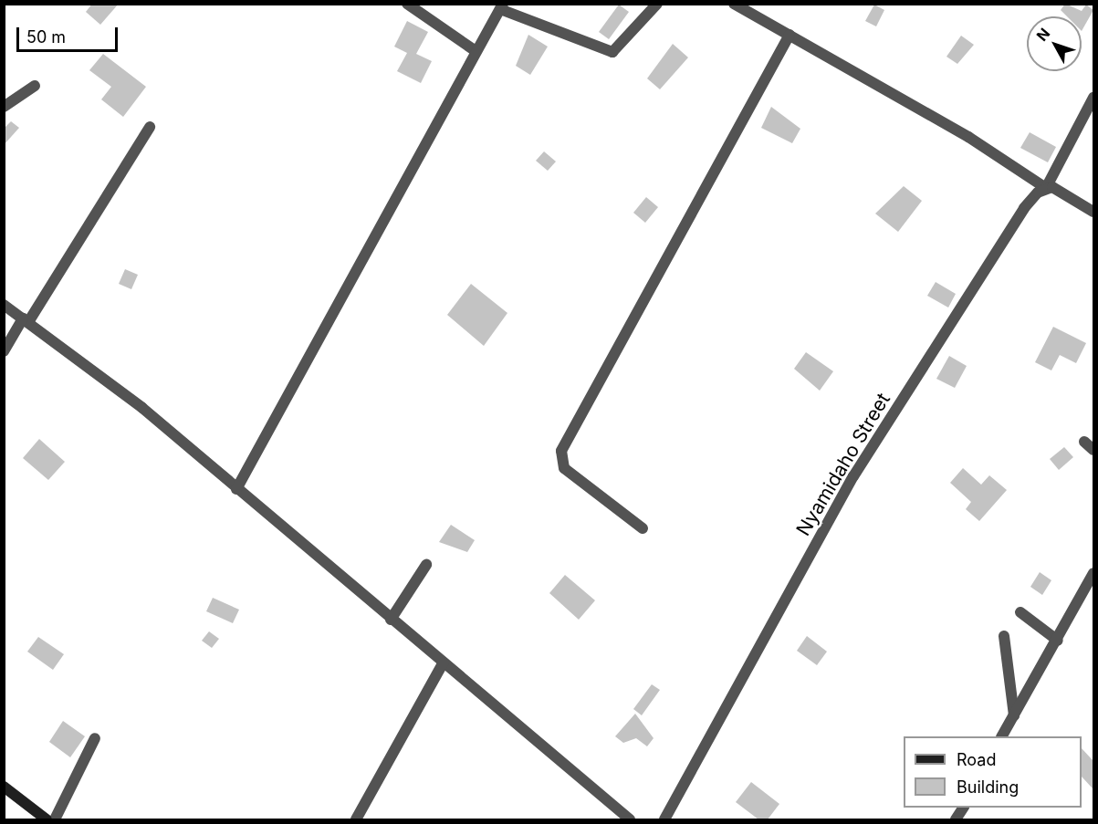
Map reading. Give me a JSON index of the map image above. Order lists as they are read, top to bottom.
{
  "streets": {
    "street": ["Nyamidaho Street"]
  },
  "legend": ["Road", "Building"],
  "scale_bar": "50 m",
  "north": "top left"
}
